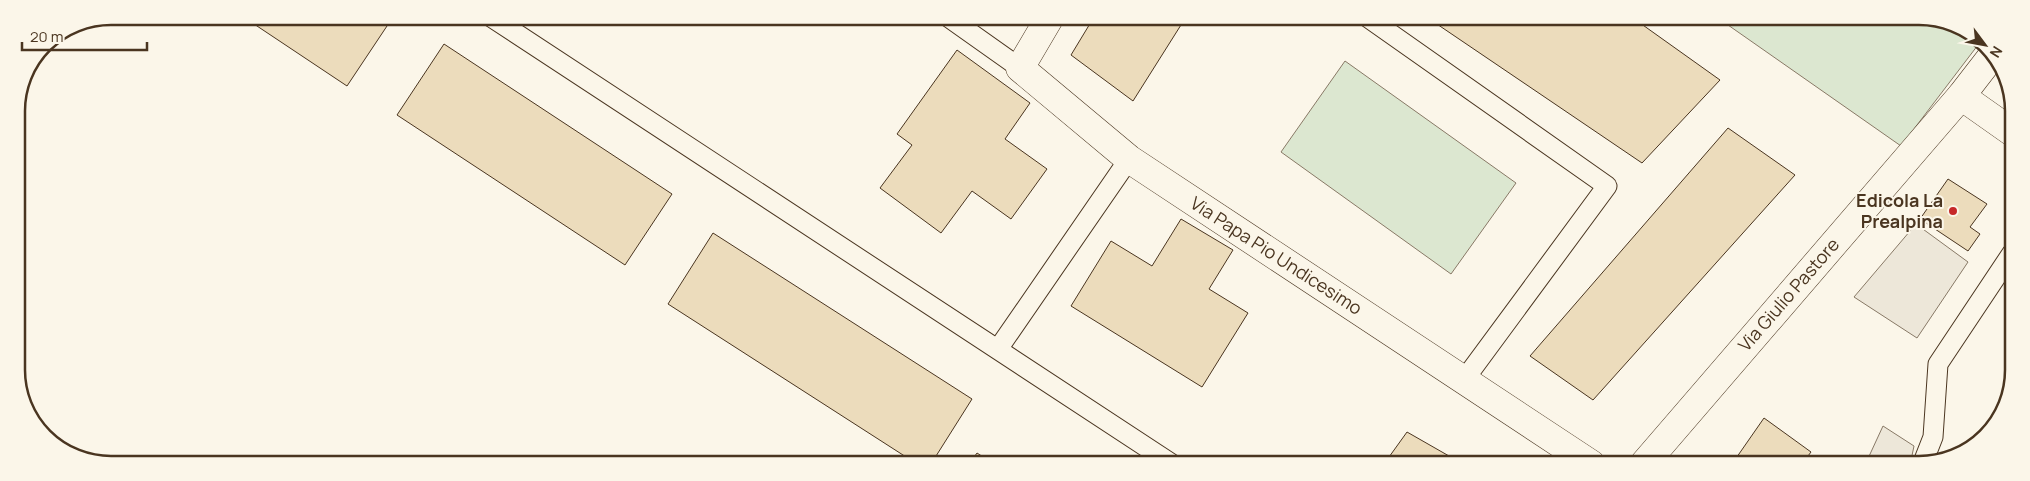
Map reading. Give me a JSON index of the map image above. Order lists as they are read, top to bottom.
{
  "streets": {
    "street": ["Via Papa Pio Undicesimo", "Via Giulio Pastore"]
  },
  "places": ["Edicola La Prealpina"],
  "scale_bar": "20 m",
  "north": "bottom right"
}
